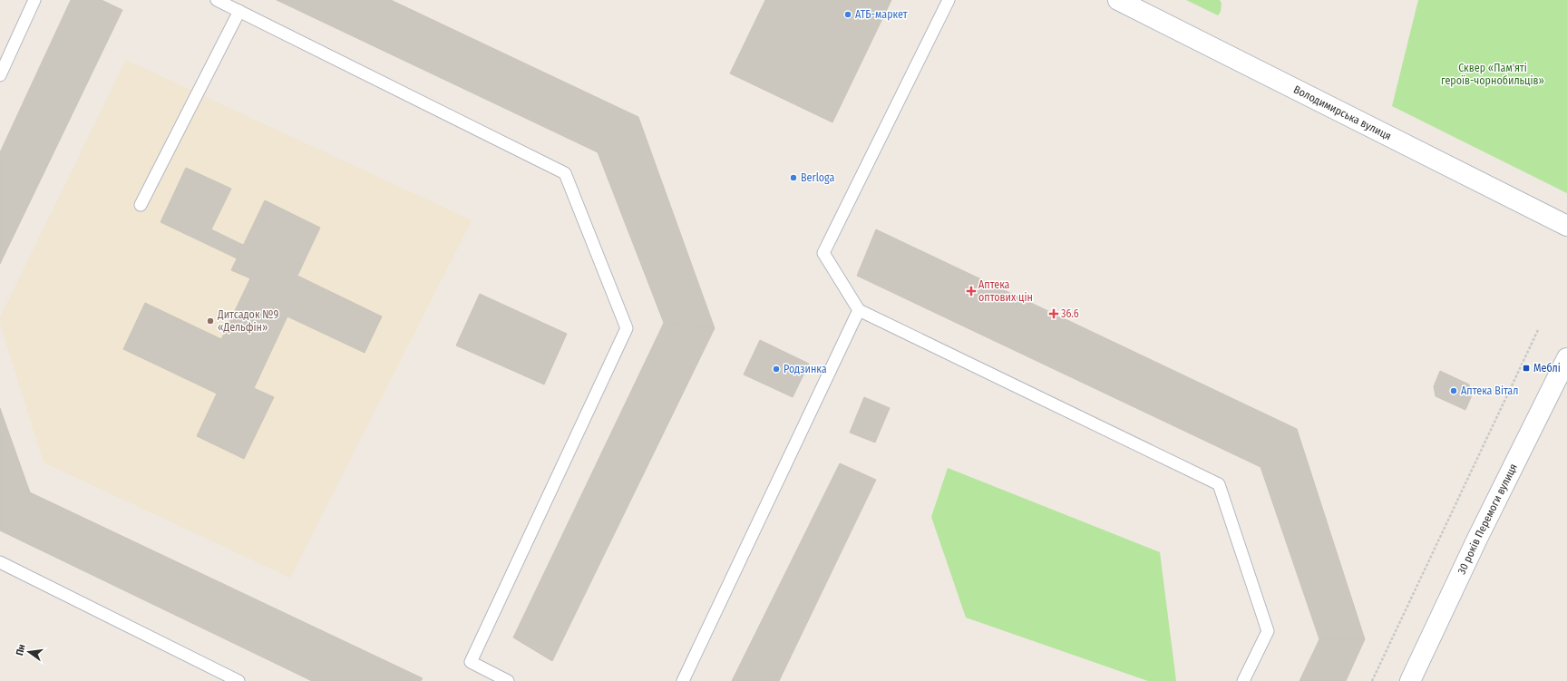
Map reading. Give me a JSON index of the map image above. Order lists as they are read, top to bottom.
{
  "streets": {
    "street": ["Володимирська вулиця", "30 років Перемоги вулиця"]
  },
  "parks": ["Сквер «Пам'яті героїв-чорнобильців»"],
  "places": {
    "other": [
      "АТБ-маркет",
      "Berloga",
      "Дитсадок №9 «Дельфiн»",
      "Родзинка",
      "Аптека Вітал"
    ],
    "health": ["Аптека оптових цін", "36.6"],
    "transit": ["Меблі"]
  },
  "north": "left"
}
